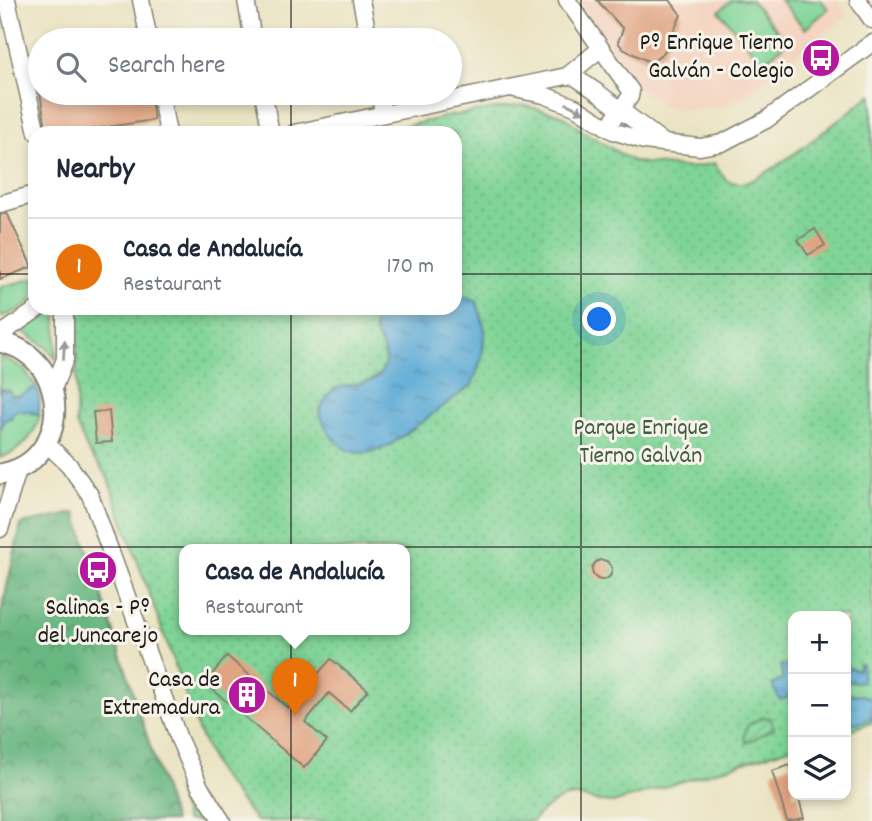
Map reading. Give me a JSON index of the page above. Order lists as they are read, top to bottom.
{
  "parks": ["Parque Enrique Tierno Galván"],
  "places": {
    "bus stop": ["Pº Enrique Tierno Galván - Colegio", "Salinas - Pº del Juncarejo"],
    "building": ["Casa de Extremadura"]
  },
  "page": {
    "search": "Search here",
    "heading": "Nearby",
    "list": [
      {
        "mark": "1",
        "name": "Casa de Andalucía",
        "note": "Restaurant",
        "value": "170 m"
      }
    ],
    "popup": ["Casa de Andalucía", "Restaurant"],
    "map_buttons": ["+", "−"],
    "pins": "1"
  }
}
